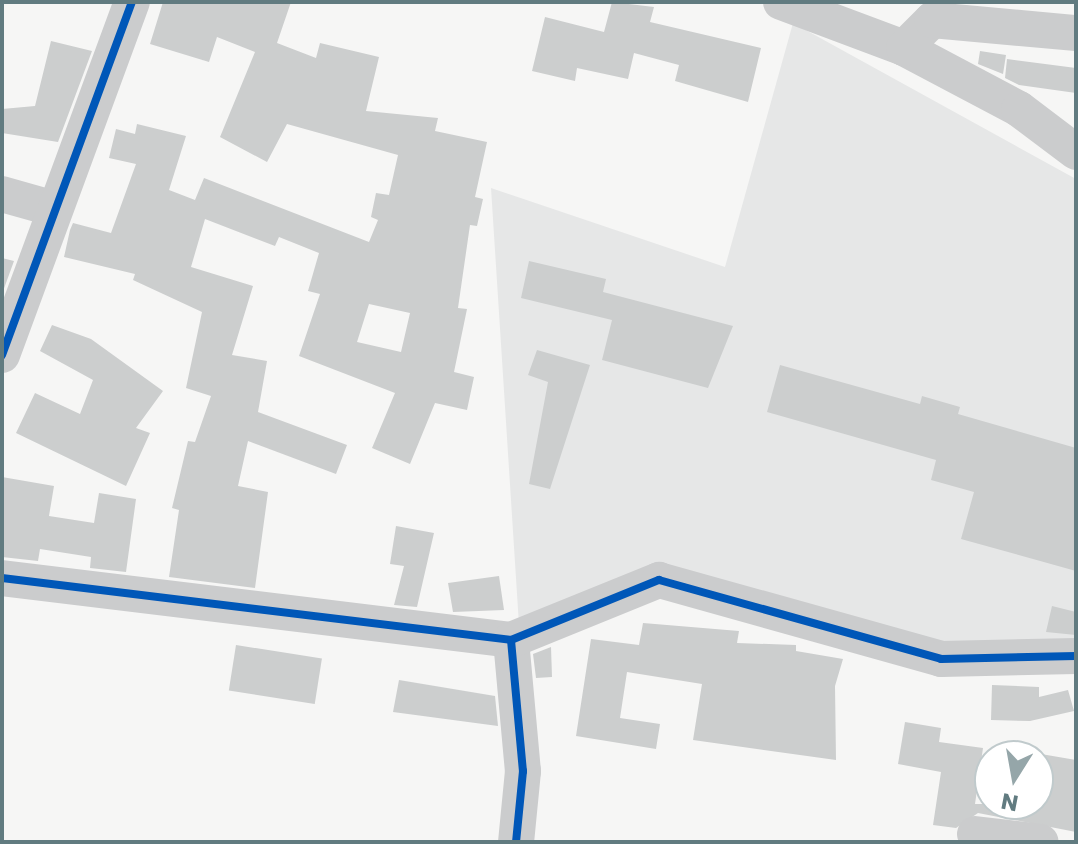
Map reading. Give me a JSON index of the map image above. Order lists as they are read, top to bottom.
{
  "north": "bottom"
}
